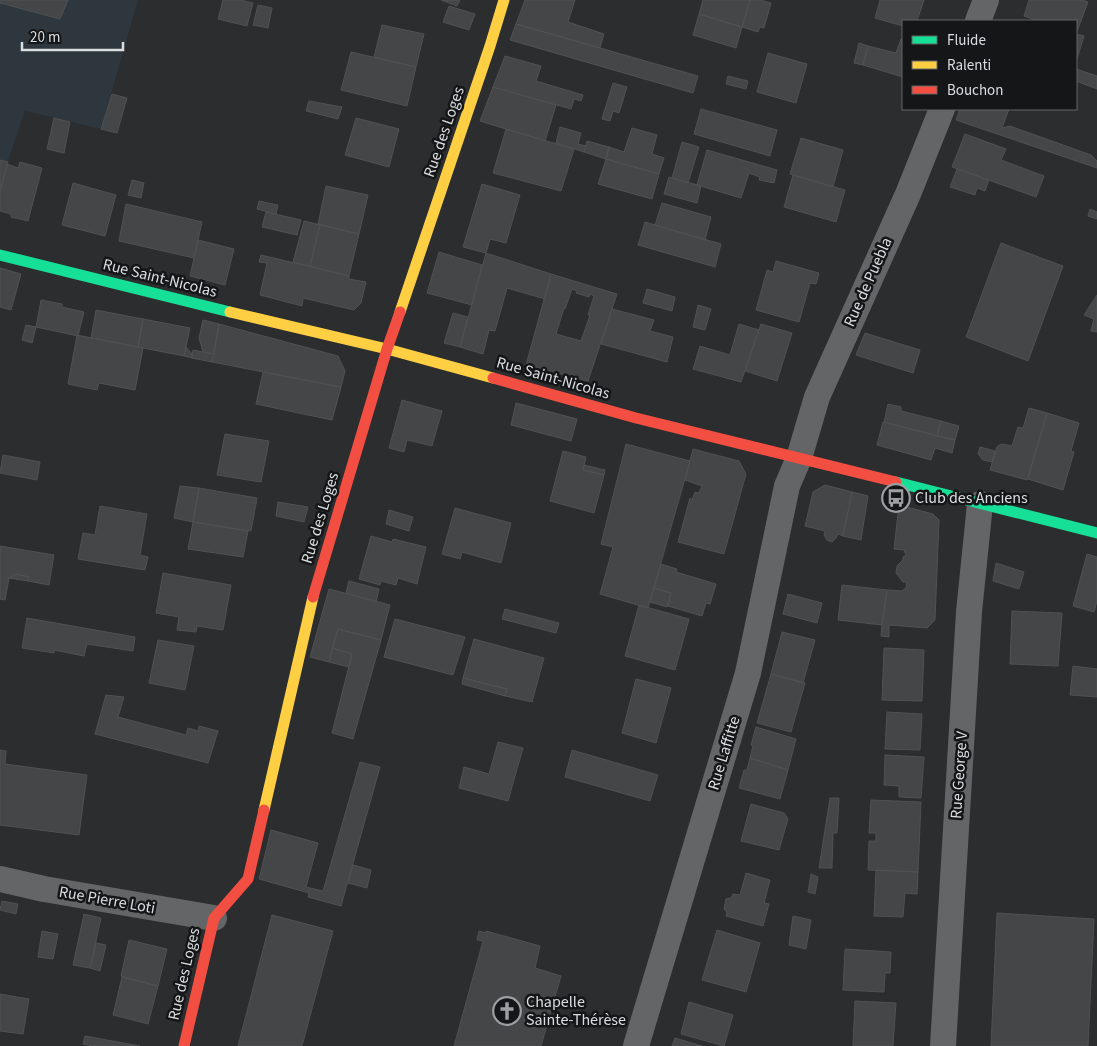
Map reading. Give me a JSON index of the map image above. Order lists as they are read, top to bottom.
{
  "streets": {
    "street": [
      "Rue des Loges",
      "Rue Saint-Nicolas",
      "Rue de Puebla",
      "Rue Laffitte",
      "Rue George V",
      "Rue Pierre Loti"
    ]
  },
  "crossings": [
    ["Rue des Loges", "Rue Saint-Nicolas"],
    ["Rue des Loges", "Rue Pierre Loti"],
    ["Rue Saint-Nicolas", "Rue de Puebla"],
    ["Rue Saint-Nicolas", "Rue Laffitte"],
    ["Rue Saint-Nicolas", "Rue George V"],
    ["Rue de Puebla", "Rue Laffitte"]
  ],
  "places": {
    "bus stop": ["Club des Anciens"],
    "church": ["Chapelle Sainte-Thérèse"]
  },
  "legend": ["Fluide", "Ralenti", "Bouchon"],
  "scale_bar": "20 m"
}
